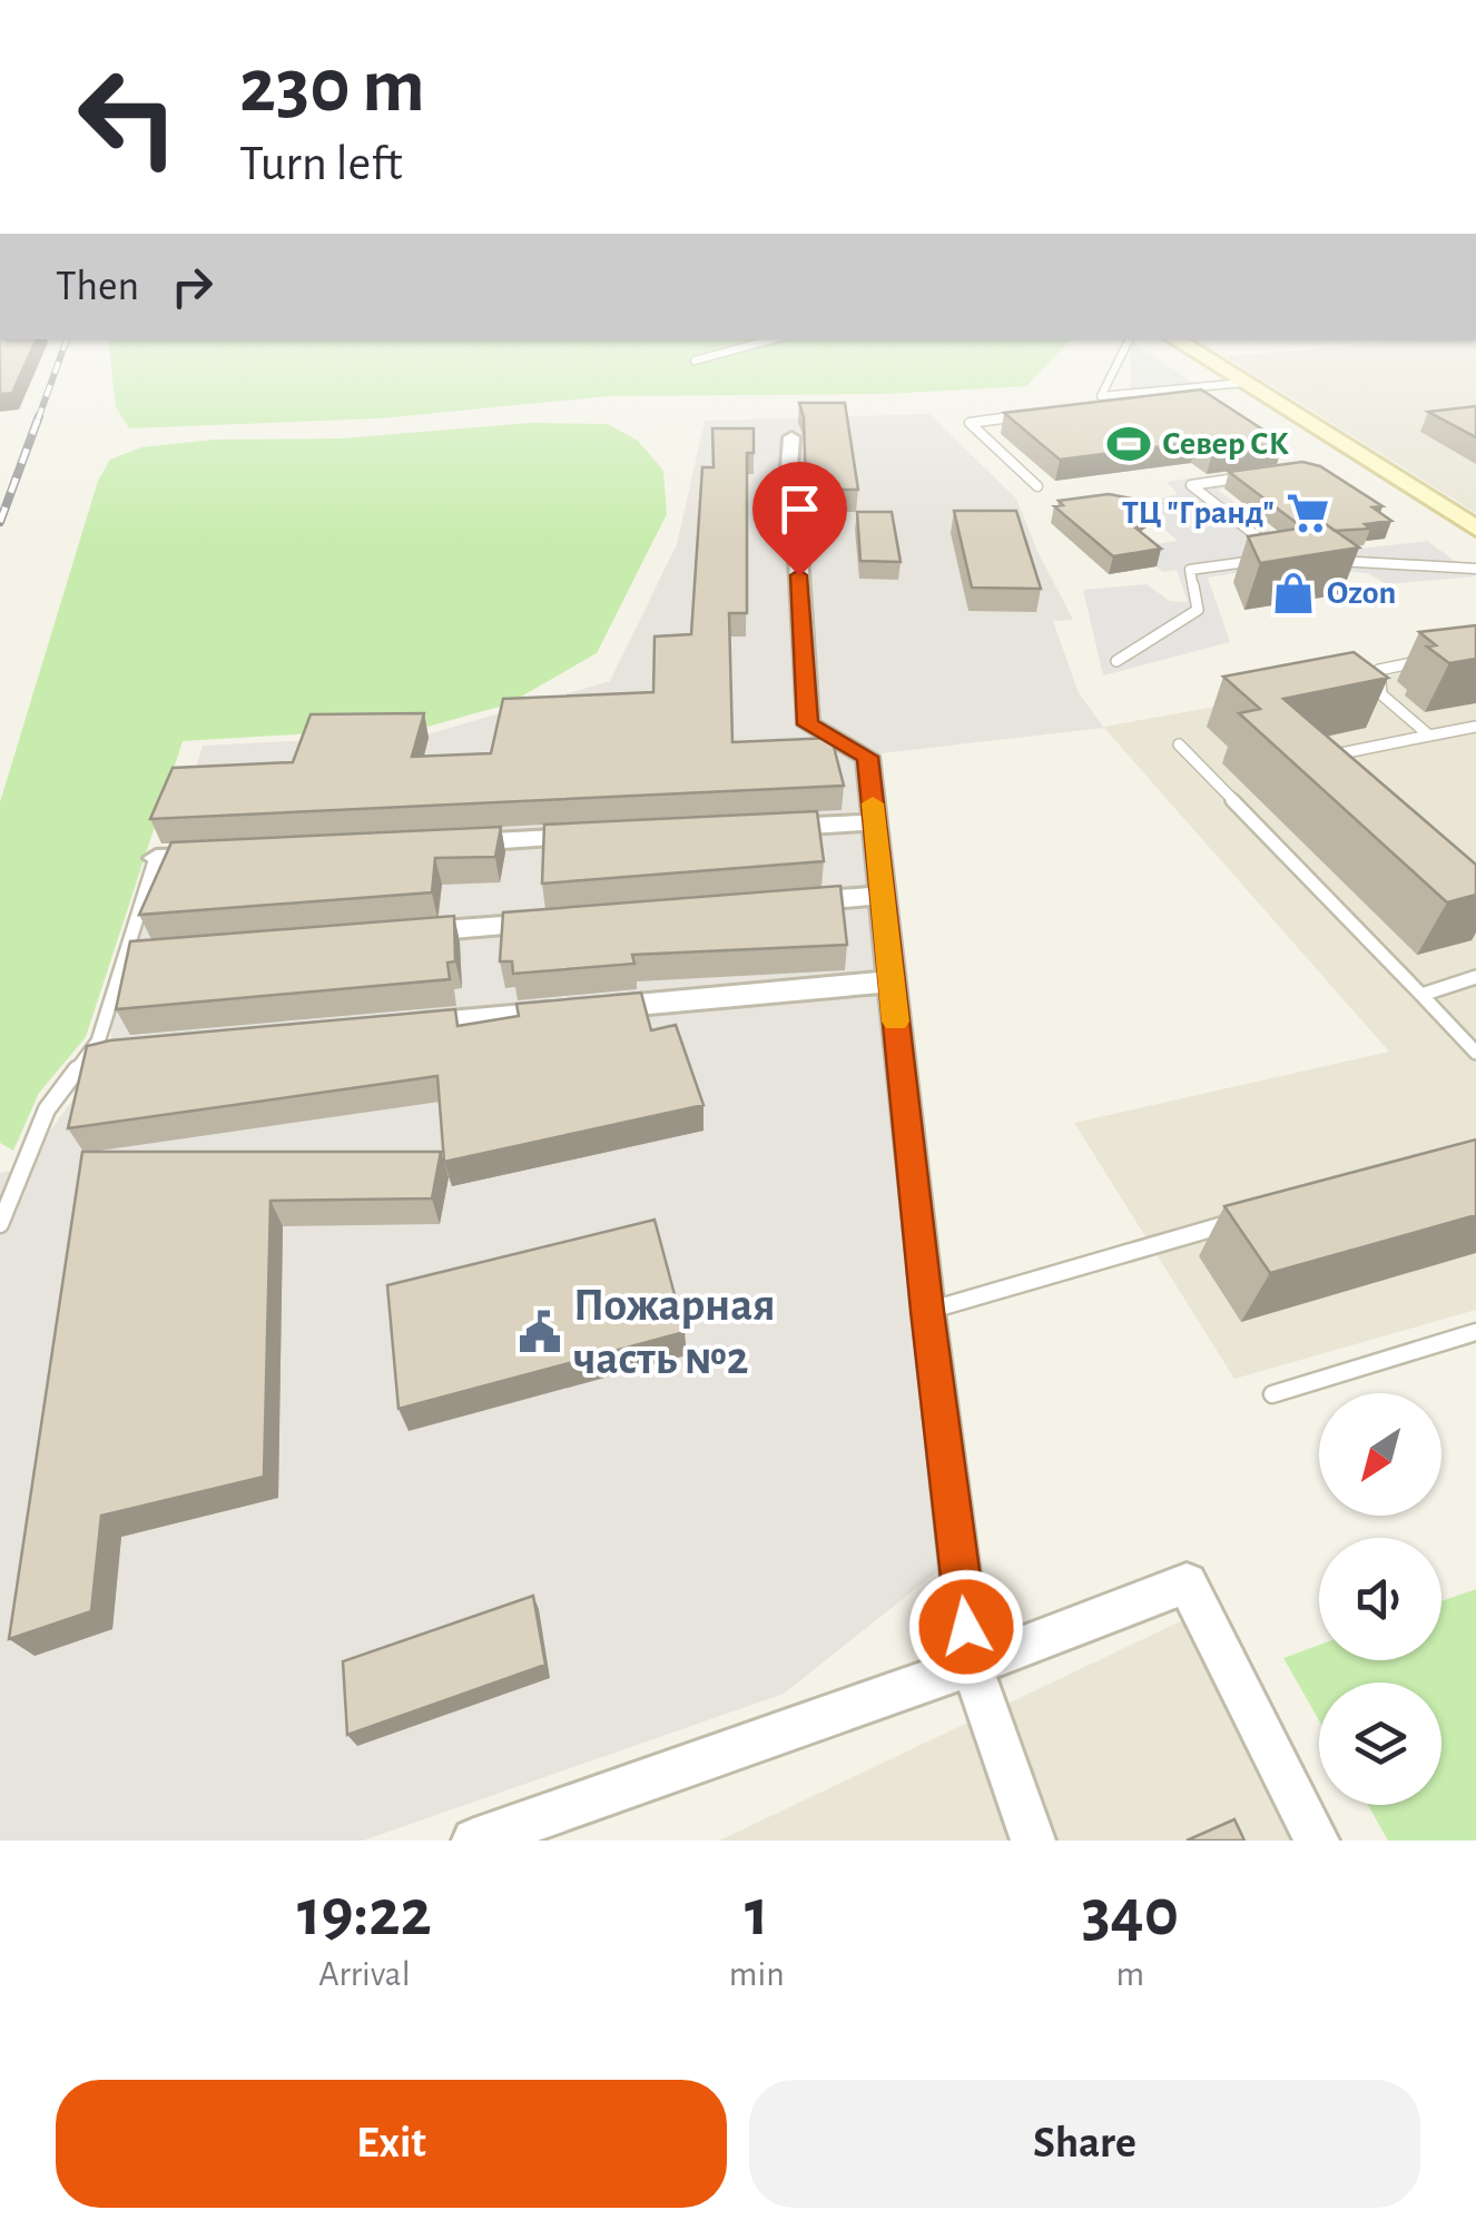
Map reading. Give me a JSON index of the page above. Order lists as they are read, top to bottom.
{
  "places": {
    "sports": ["Север СК"],
    "supermarket": ["ТЦ \"Гранд\""],
    "shop": ["Ozon"],
    "public building": ["Пожарная часть №2"]
  },
  "north": "bottom left",
  "page": {
    "turn": ["230 m", "Turn left"],
    "then": "Then",
    "eta": [
      "19:22",
      "Arrival",
      "1",
      "min",
      "340",
      "m"
    ],
    "buttons": ["Exit", "Share"]
  }
}
